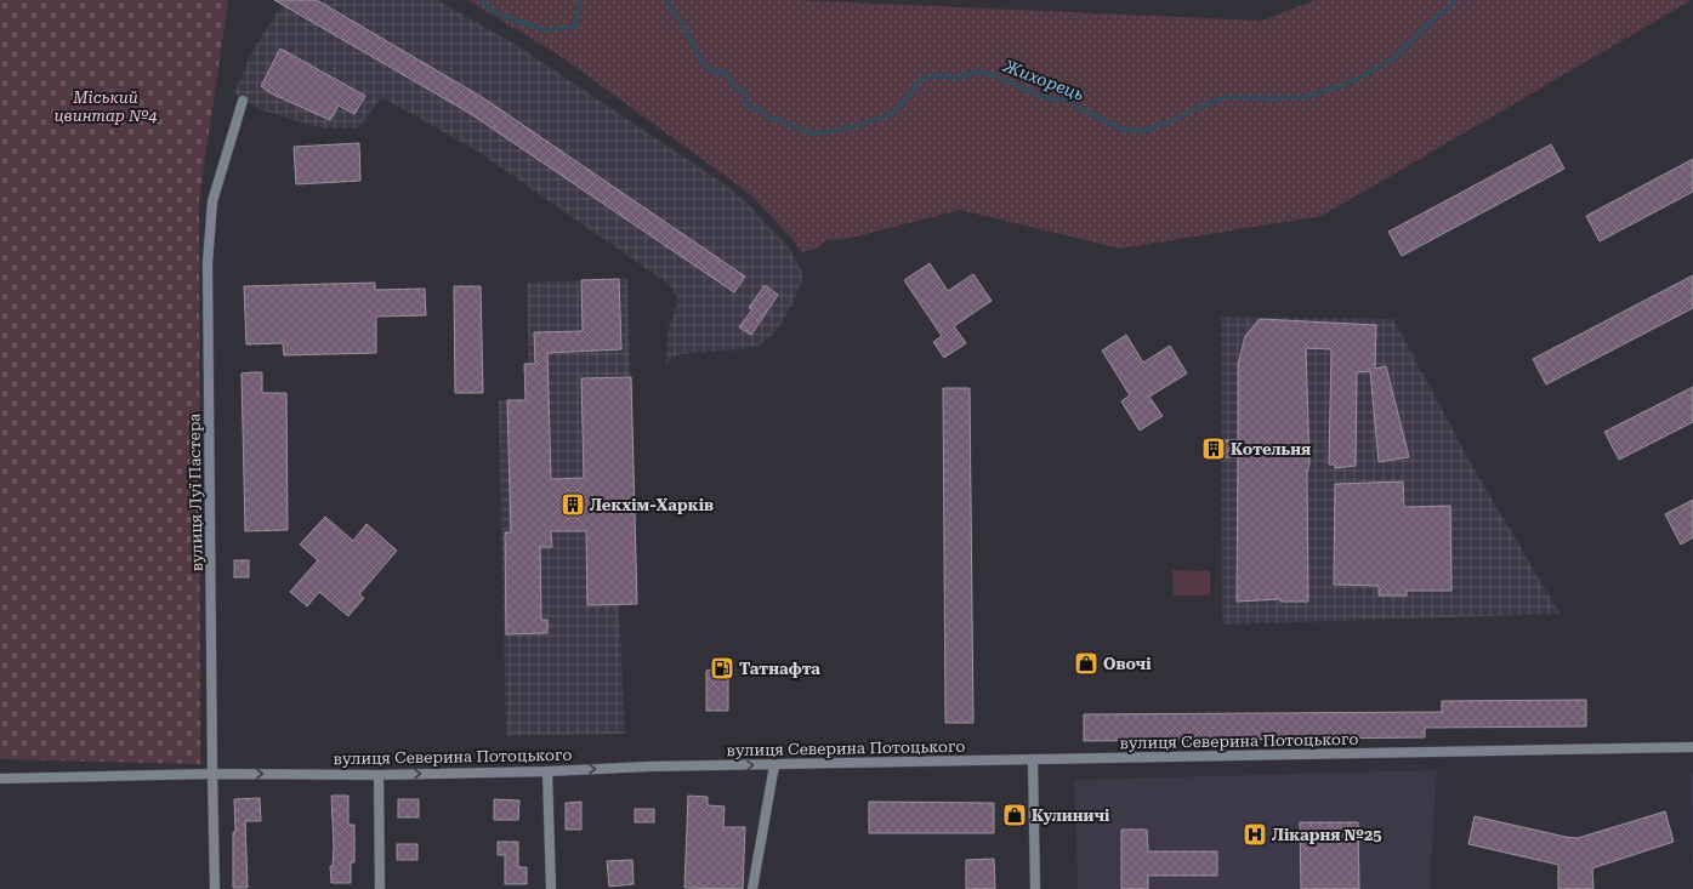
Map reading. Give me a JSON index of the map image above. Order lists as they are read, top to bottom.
{
  "streets": {
    "street": ["вулиця Луї Пастера", "вулиця Северина Потоцького"]
  },
  "crossings": [
    ["вулиця Луї Пастера", "вулиця Северина Потоцького"]
  ],
  "water": ["Жихорець"],
  "parks": ["Міський цвинтар №4"],
  "places": {
    "building": ["Котельня", "Лекхім-Харків"],
    "shop": ["Овочі", "Кулиничі"],
    "fuel station": ["Татнафта"],
    "hospital": ["Лікарня №25"]
  }
}
